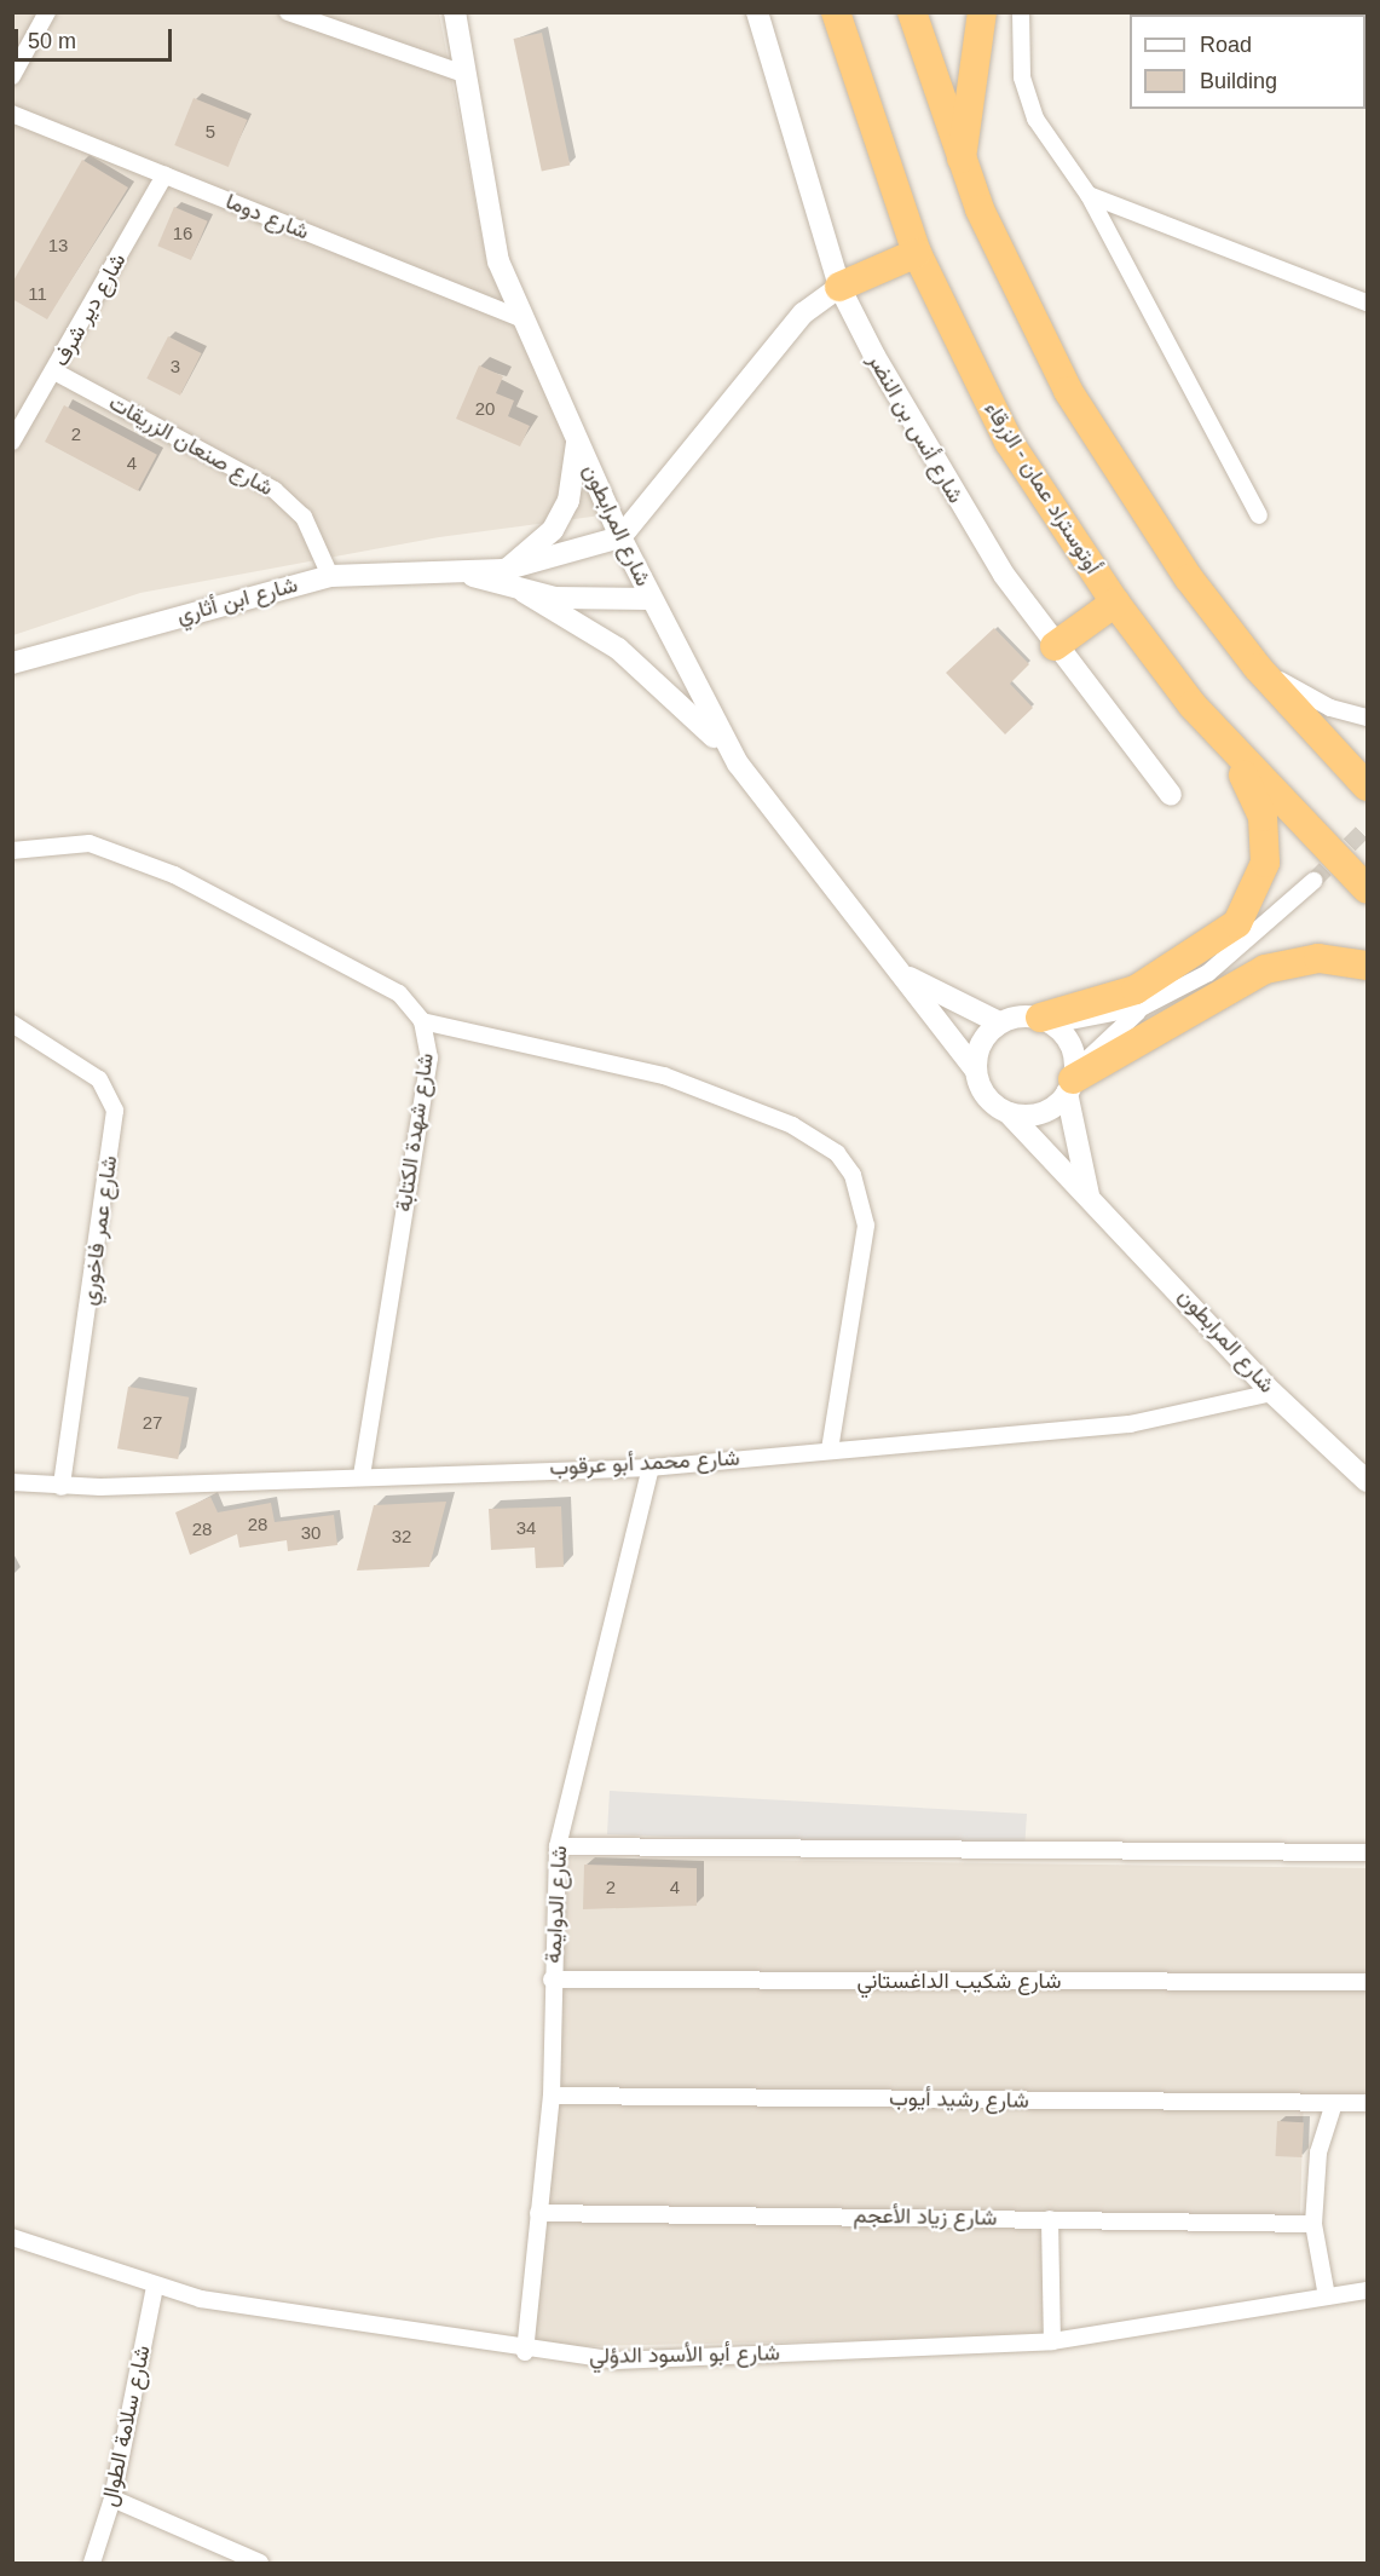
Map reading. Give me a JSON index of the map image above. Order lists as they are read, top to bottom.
{
  "streets": {
    "highway": ["أوتوستراد عمان - الزرقاء"],
    "street": [
      "شارع دوما",
      "شارع دير شرف",
      "شارع أنس بن النضر",
      "شارع صنعان الزريقات",
      "شارع المرابطون",
      "شارع ابن أثاري",
      "شارع شهدة الكتابة",
      "شارع عمر فاخوري",
      "شارع محمد أبو عرقوب",
      "شارع الدوايمة",
      "شارع شكيب الداغستاني",
      "شارع رشيد أيوب",
      "شارع زياد الأعجم",
      "شارع أبو الأسود الدؤلي",
      "شارع سلامة الطوال"
    ]
  },
  "crossings": [
    ["شارع دوما", "شارع دير شرف"],
    ["شارع دوما", "شارع المرابطون"],
    ["شارع دير شرف", "شارع صنعان الزريقات"],
    ["شارع صنعان الزريقات", "شارع ابن أثاري"],
    ["شارع المرابطون", "شارع ابن أثاري"],
    ["شارع المرابطون", "شارع محمد أبو عرقوب"],
    ["شارع شهدة الكتابة", "شارع محمد أبو عرقوب"],
    ["شارع عمر فاخوري", "شارع محمد أبو عرقوب"],
    ["شارع محمد أبو عرقوب", "شارع الدوايمة"],
    ["شارع الدوايمة", "شارع شكيب الداغستاني"],
    ["شارع الدوايمة", "شارع رشيد أيوب"],
    ["شارع الدوايمة", "شارع زياد الأعجم"],
    ["شارع الدوايمة", "شارع أبو الأسود الدؤلي"],
    ["شارع أبو الأسود الدؤلي", "شارع سلامة الطوال"]
  ],
  "house_numbers": [
    "5",
    "16",
    "13",
    "11",
    "3",
    "20",
    "2",
    "4",
    "27",
    "28",
    "34",
    "28",
    "30",
    "32",
    "2",
    "4"
  ],
  "legend": ["Road", "Building"],
  "scale_bar": "50 m"
}
